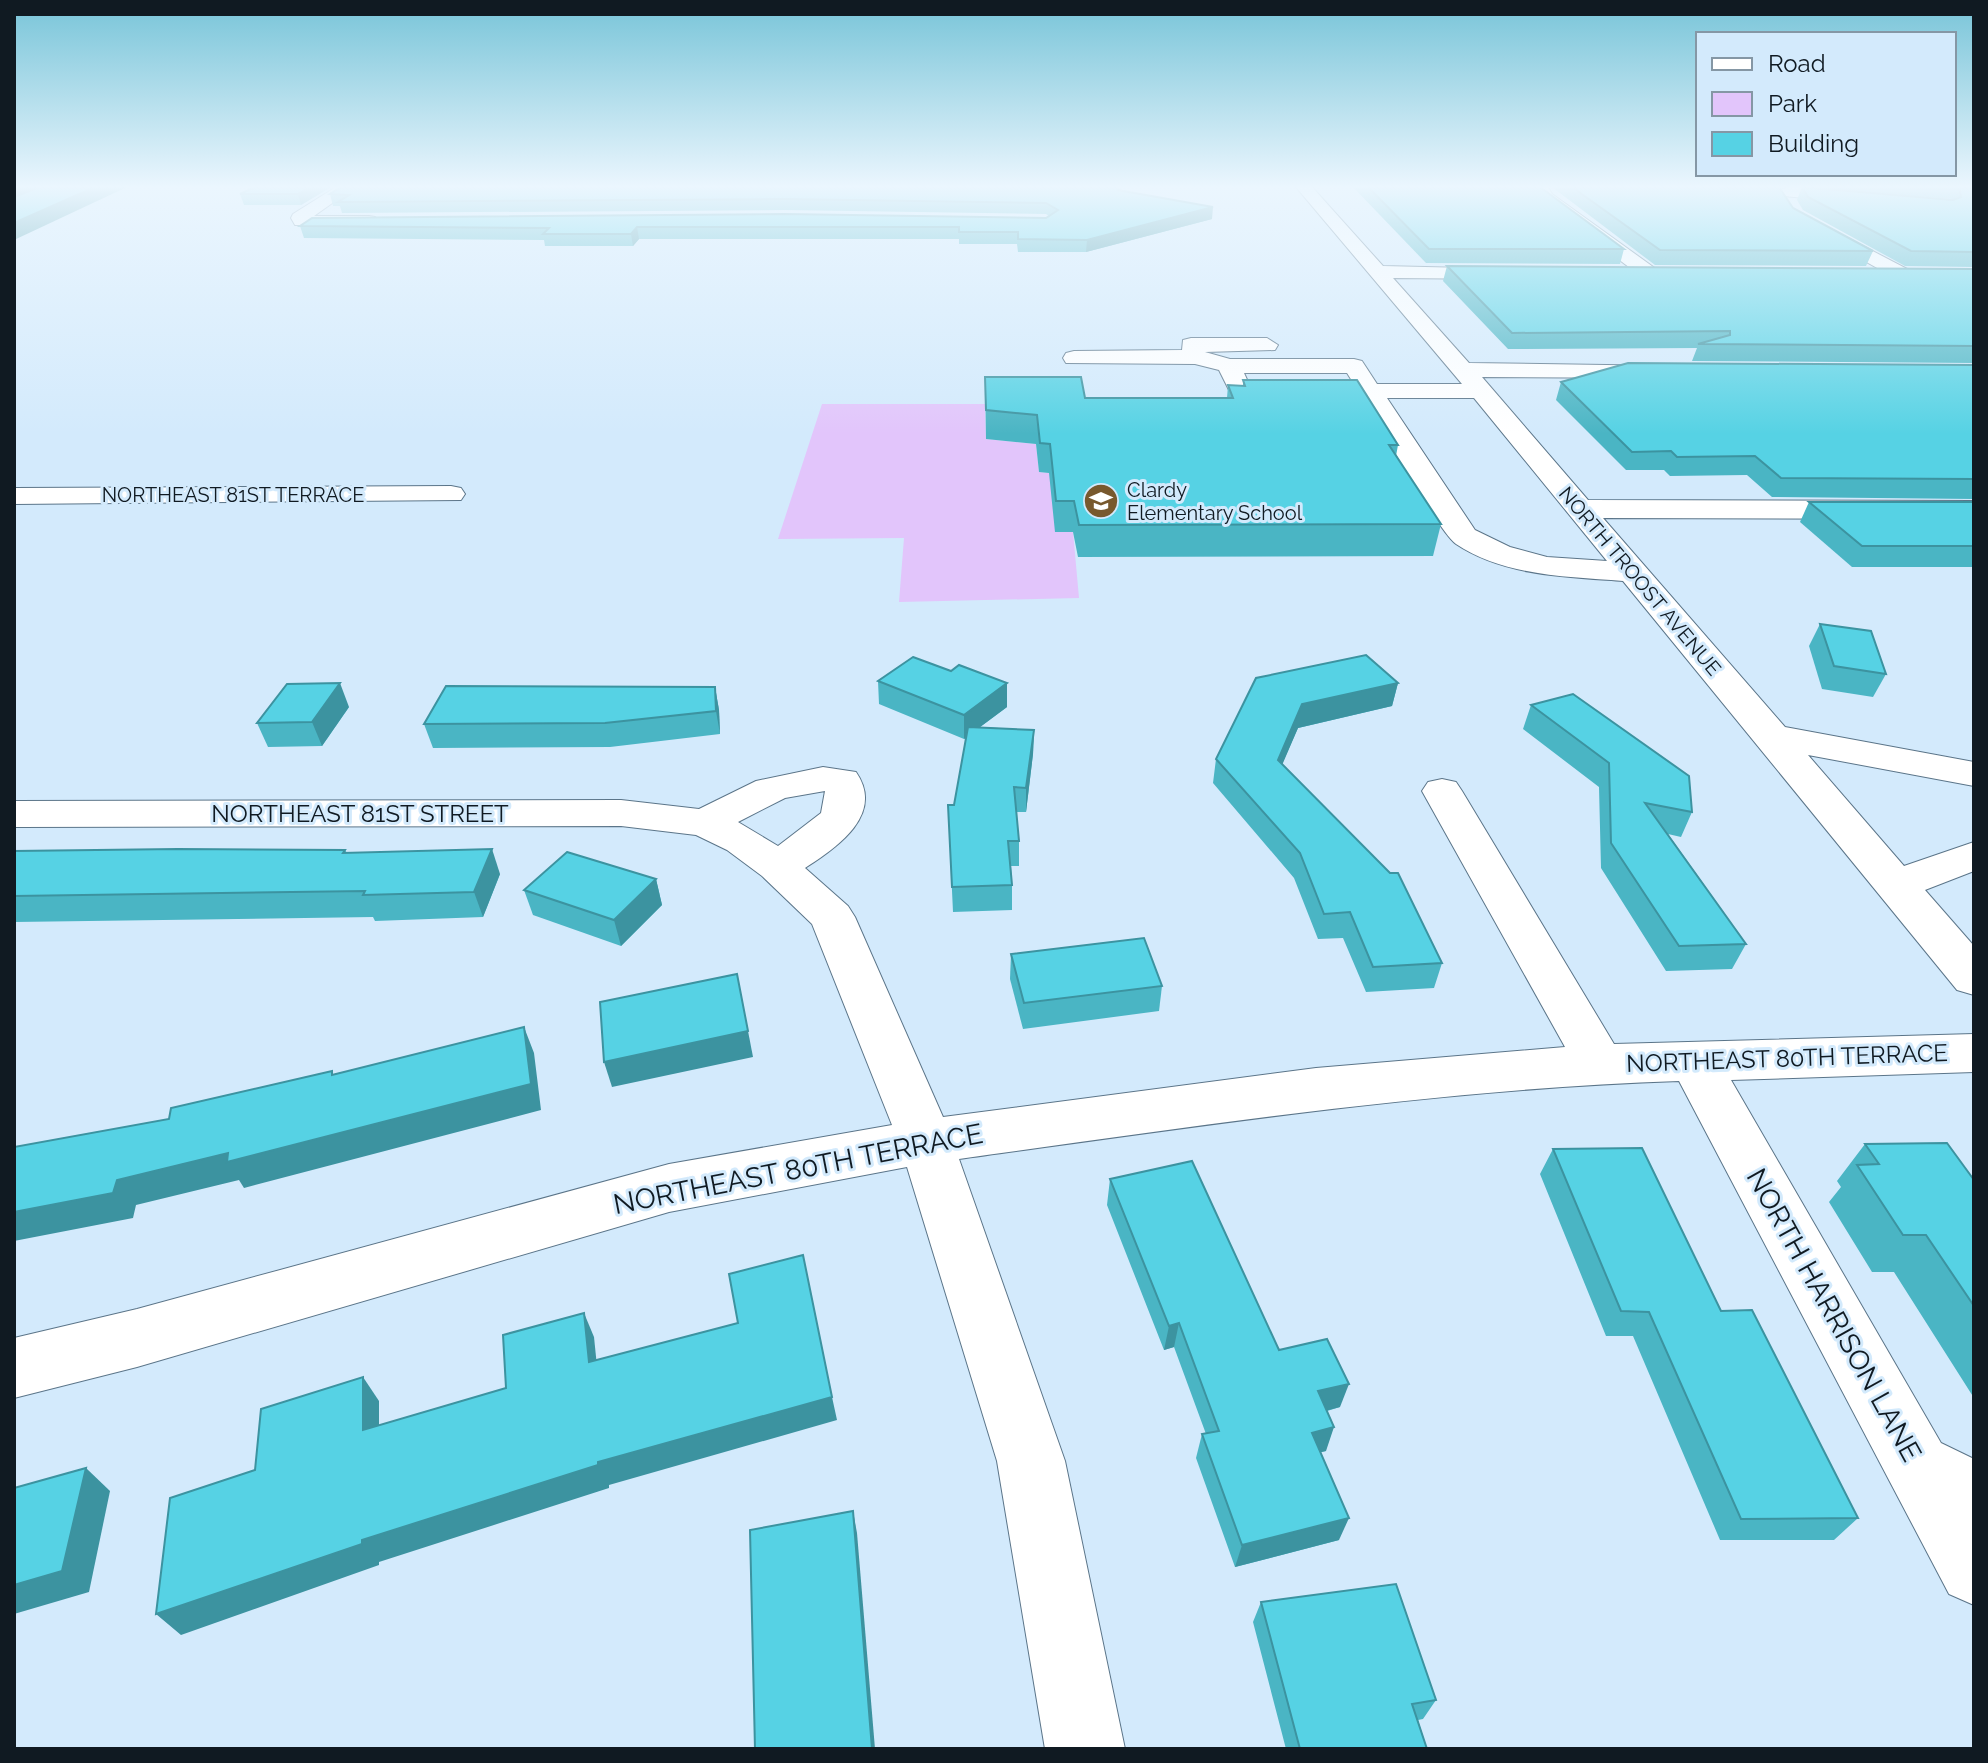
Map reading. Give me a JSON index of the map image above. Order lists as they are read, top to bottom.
{
  "streets": {
    "street": [
      "NORTHEAST 81ST TERRACE",
      "NORTH TROOST AVENUE",
      "NORTHEAST 81ST STREET",
      "NORTHEAST 80TH TERRACE",
      "NORTH HARRISON LANE"
    ]
  },
  "crossings": [
    ["NORTHEAST 81ST STREET", "NORTHEAST 80TH TERRACE"],
    ["NORTHEAST 80TH TERRACE", "NORTH HARRISON LANE"]
  ],
  "places": {
    "school or university": ["Clardy Elementary School"]
  },
  "legend": ["Road", "Park", "Building"]
}
